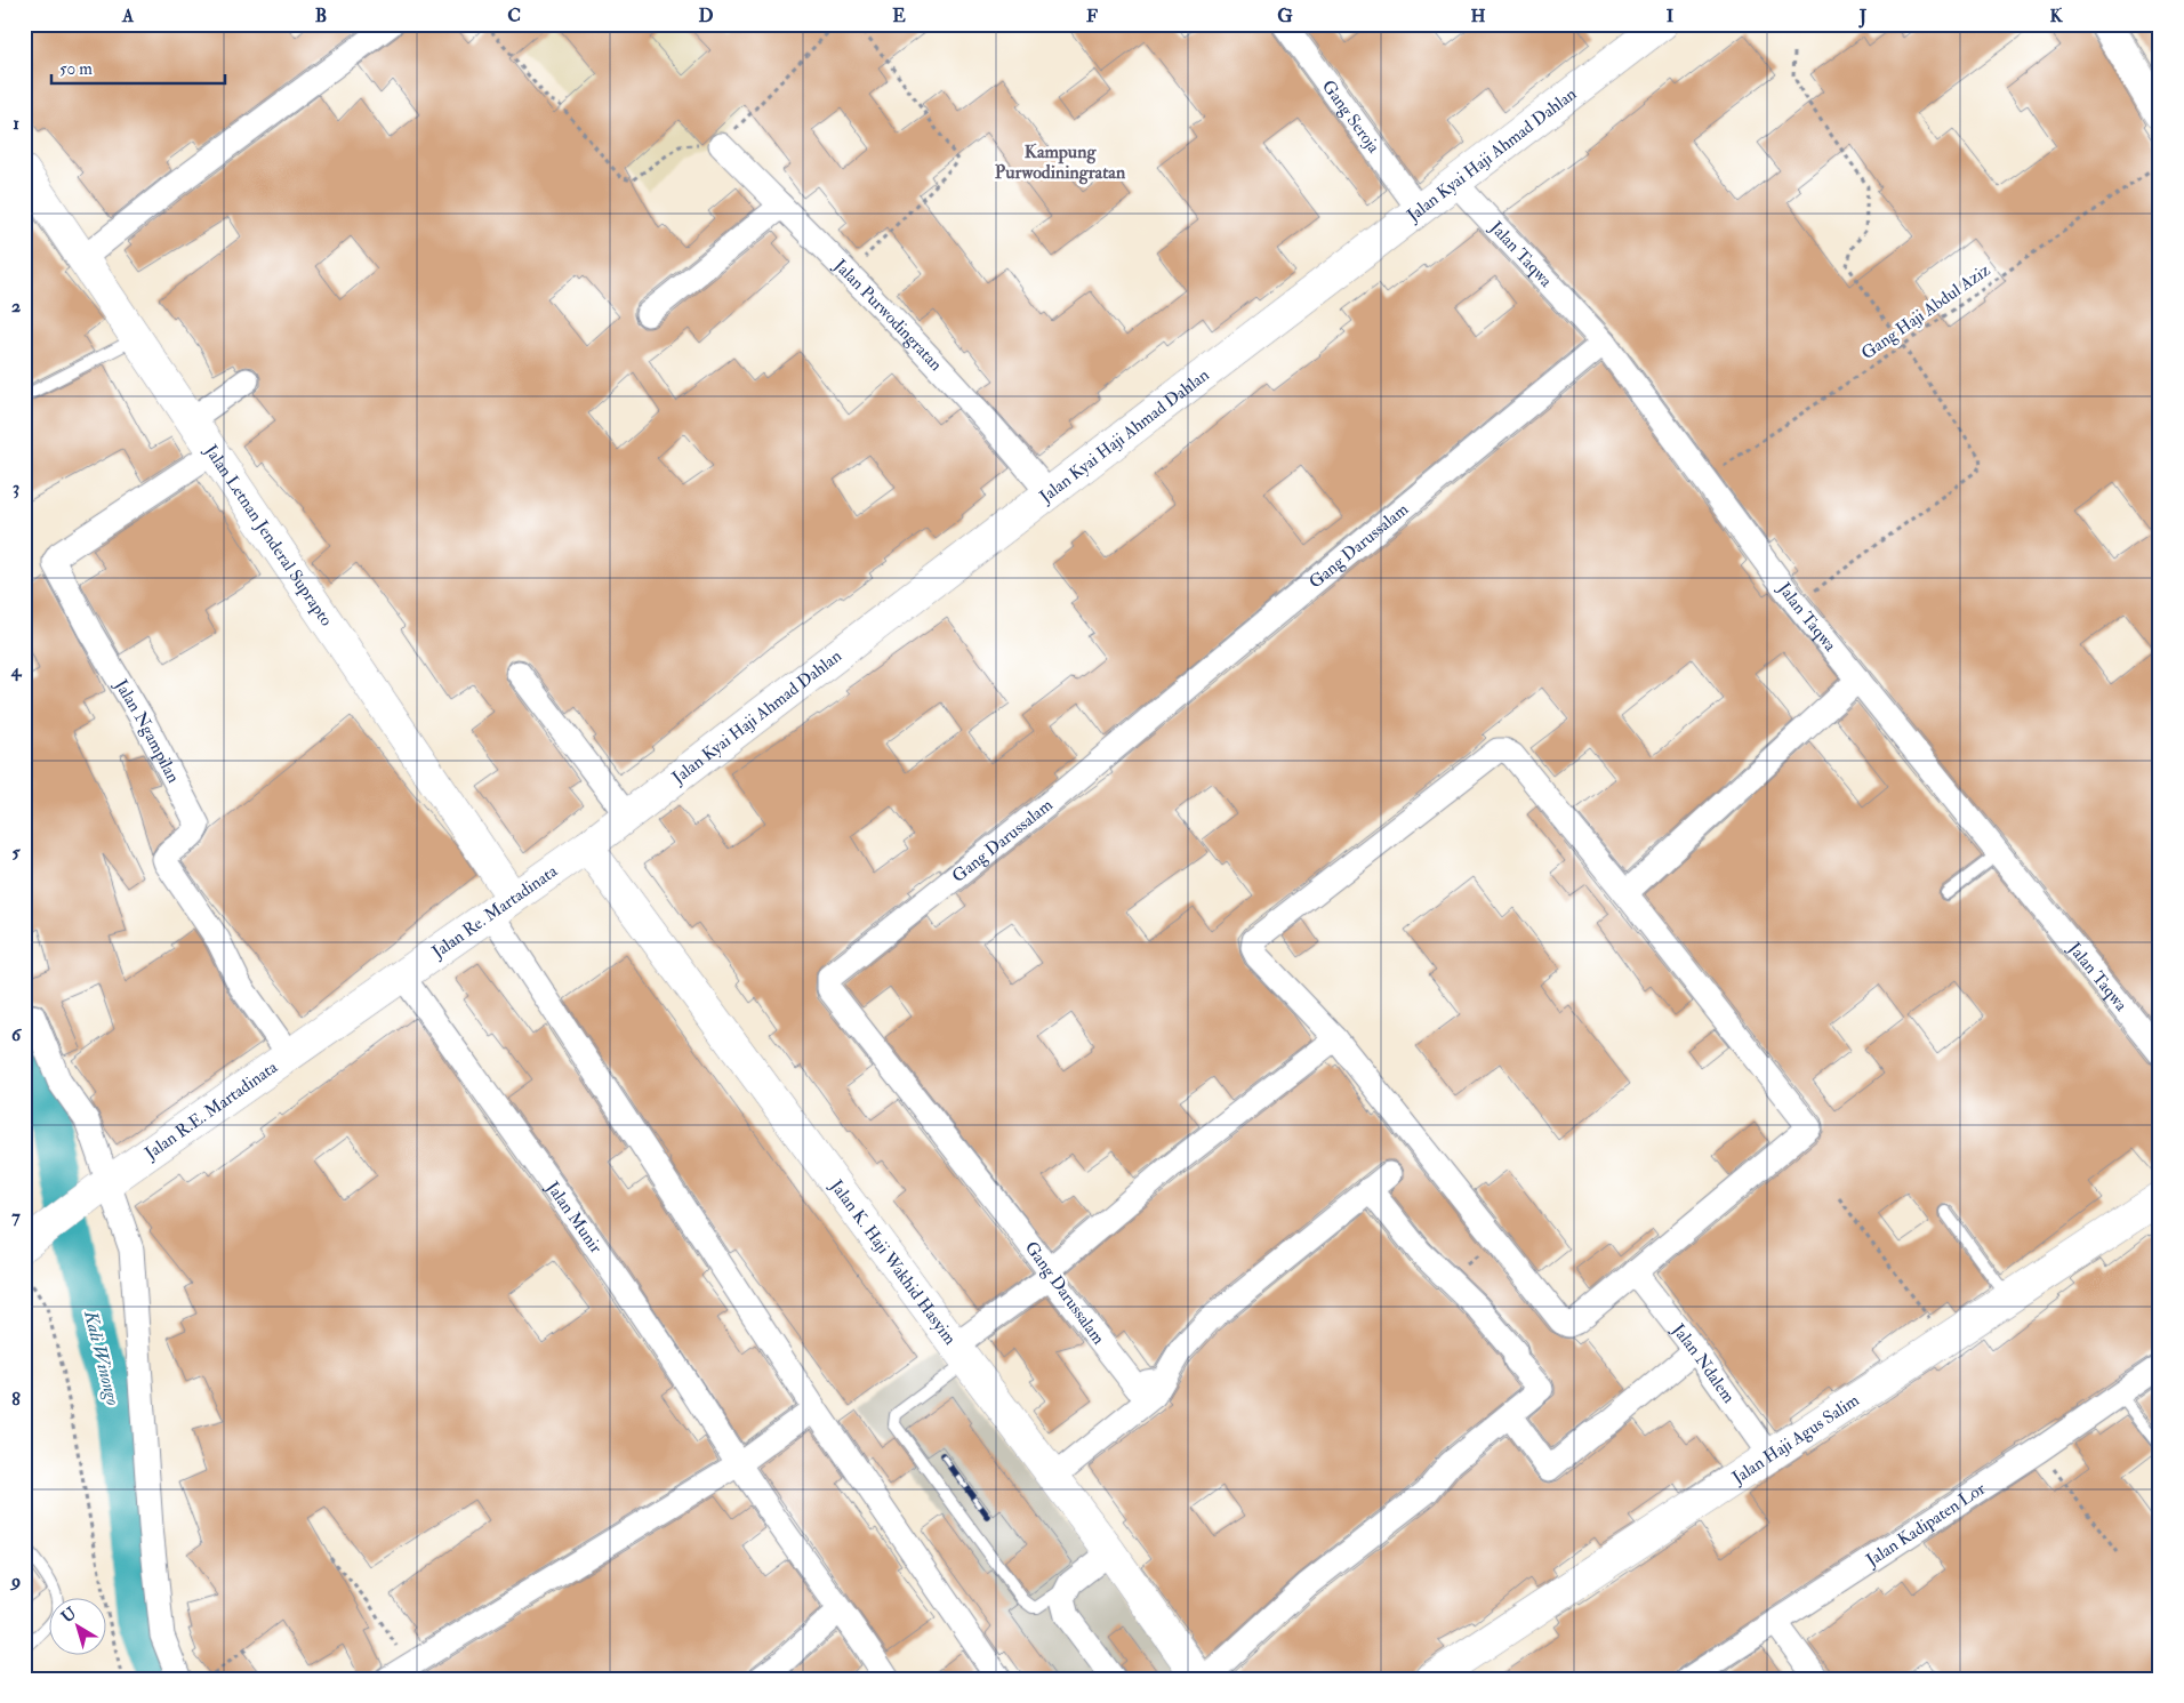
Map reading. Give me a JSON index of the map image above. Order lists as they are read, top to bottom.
{
  "streets": {
    "main road": [
      "Jalan Kyai Haji Ahmad Dahlan",
      "Jalan Letnan Jenderal Suprapto",
      "Jalan Re. Martadinata",
      "Jalan R.E. Martadinata",
      "Jalan K. Haji Wakhid Hasyim",
      "Jalan Haji Agus Salim"
    ],
    "street": [
      "Gang Seroja",
      "Jalan Taqwa",
      "Jalan Purwodingratan",
      "Gang Darussalam",
      "Jalan Ngampilan",
      "Jalan Munir",
      "Jalan Ndalem",
      "Jalan Kadipaten Lor"
    ],
    "path": ["Gang Haji Abdul Aziz"]
  },
  "crossings": [
    ["Gang Seroja", "Jalan Kyai Haji Ahmad Dahlan"],
    ["Jalan Kyai Haji Ahmad Dahlan", "Jalan Taqwa"],
    ["Jalan Kyai Haji Ahmad Dahlan", "Jalan Purwodingratan"],
    ["Jalan Kyai Haji Ahmad Dahlan", "Jalan Re. Martadinata"],
    ["Jalan Kyai Haji Ahmad Dahlan", "Jalan K. Haji Wakhid Hasyim"],
    ["Jalan Taqwa", "Gang Haji Abdul Aziz"],
    ["Jalan Taqwa", "Gang Darussalam"],
    ["Jalan Letnan Jenderal Suprapto", "Jalan Ngampilan"],
    ["Jalan Letnan Jenderal Suprapto", "Jalan Re. Martadinata"],
    ["Jalan Ngampilan", "Jalan R.E. Martadinata"],
    ["Jalan Re. Martadinata", "Jalan R.E. Martadinata"],
    ["Jalan Re. Martadinata", "Jalan Munir"],
    ["Jalan Re. Martadinata", "Jalan K. Haji Wakhid Hasyim"],
    ["Jalan R.E. Martadinata", "Jalan Munir"],
    ["Jalan Ndalem", "Jalan Haji Agus Salim"]
  ],
  "districts": ["Kampung Purwodiningratan"],
  "water": ["Kali Winongo"],
  "scale_bar": "50 m",
  "north": "top left",
  "grid": {
    "columns": [
      "A",
      "B",
      "C",
      "D",
      "E",
      "F",
      "G",
      "H",
      "I",
      "J",
      "K"
    ],
    "rows": [
      "1",
      "2",
      "3",
      "4",
      "5",
      "6",
      "7",
      "8",
      "9"
    ]
  }
}
